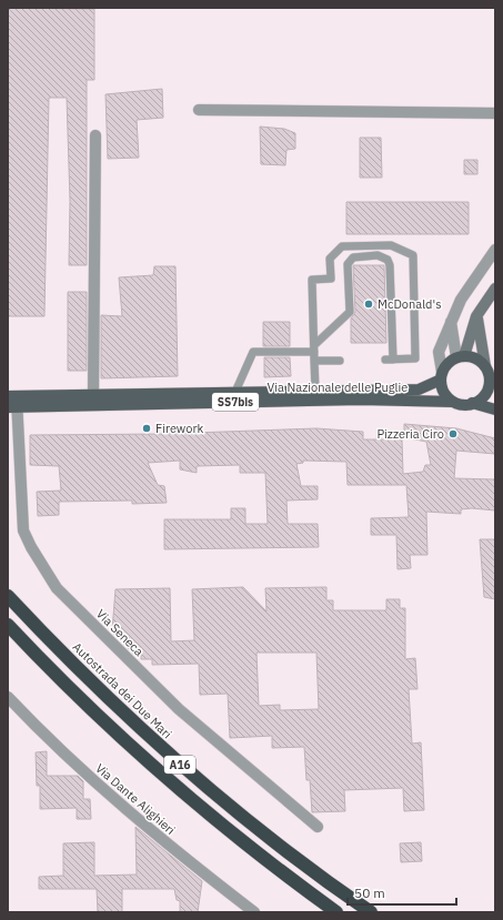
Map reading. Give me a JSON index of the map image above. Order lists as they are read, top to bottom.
{
  "streets": {
    "highway": ["Autostrada dei Due Mari", "A16"],
    "main road": ["Via Nazionale delle Puglie", "SS7bis"],
    "street": ["Via Seneca", "Via Dante Alighieri"]
  },
  "crossings": [
    ["Via Nazionale delle Puglie", "SS7bis"],
    ["Via Nazionale delle Puglie", "Via Seneca"]
  ],
  "places": ["McDonald's", "Firework", "Pizzeria Ciro"],
  "scale_bar": "50 m"
}
